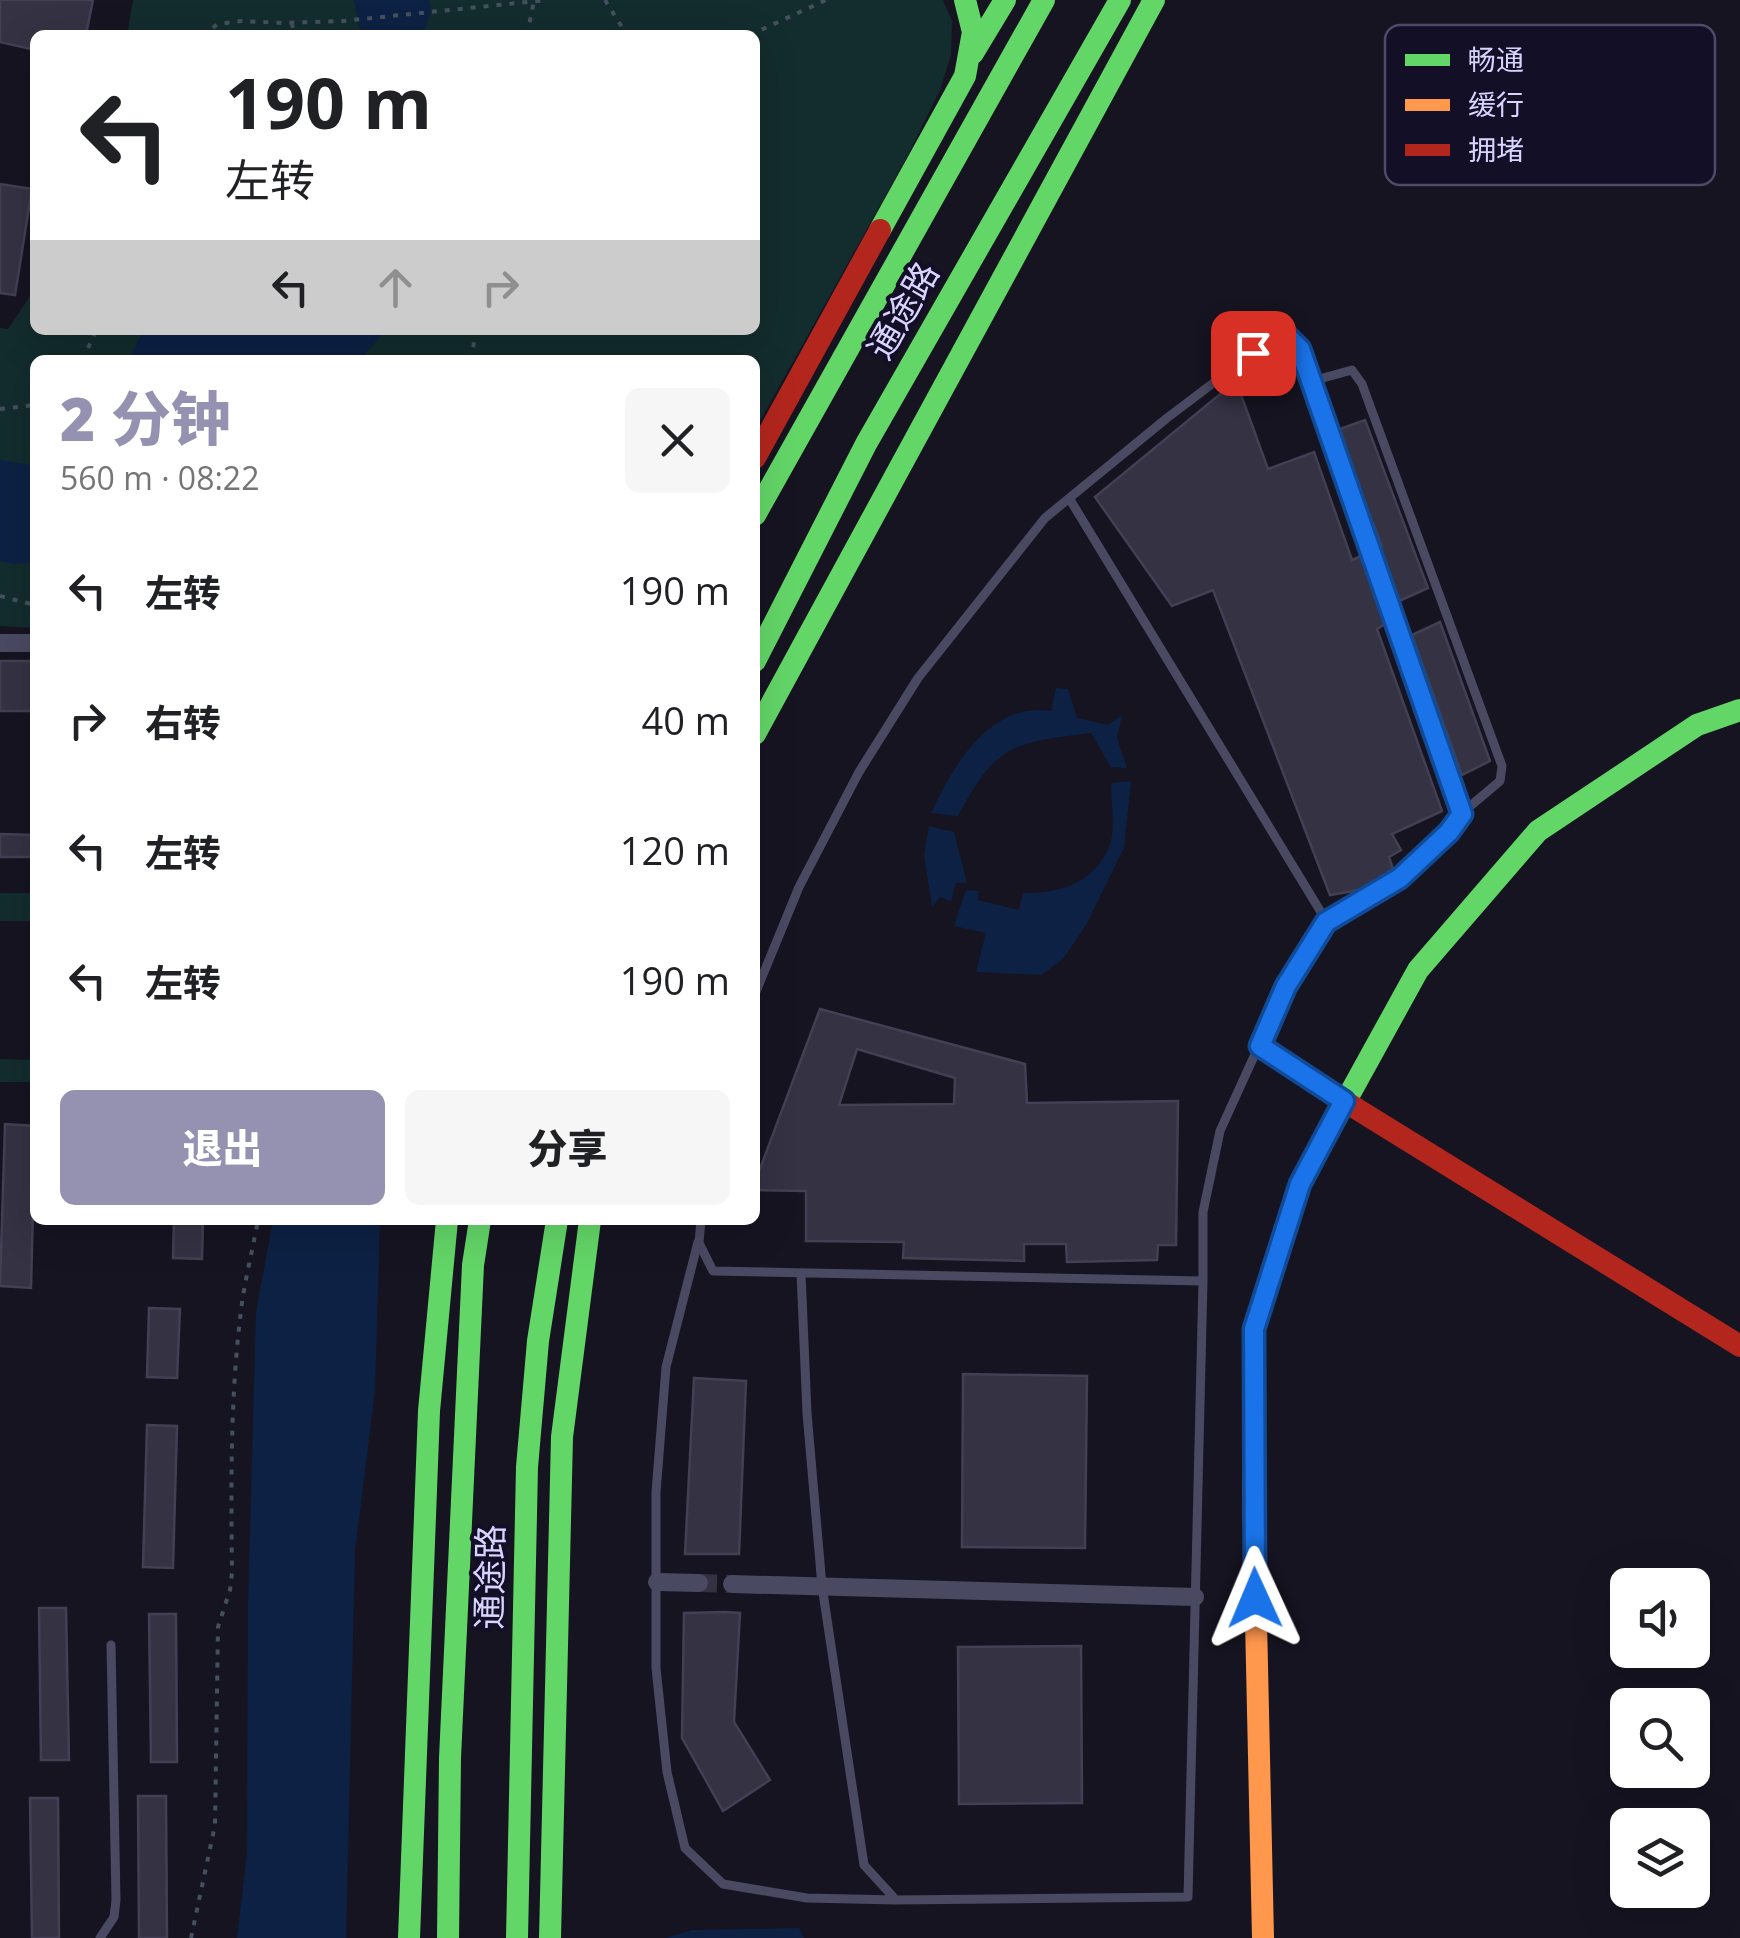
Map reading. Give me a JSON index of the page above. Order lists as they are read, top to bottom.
{
  "streets": {
    "main road": ["通途路"]
  },
  "legend": ["畅通", "缓行", "拥堵"],
  "page": {
    "turn": ["190 m", "左转"],
    "heading": ["2 分钟", "560 m · 08:22"],
    "list": [
      {
        "name": "左转",
        "value": "190 m"
      },
      {
        "name": "右转",
        "value": "40 m"
      },
      {
        "name": "左转",
        "value": "120 m"
      },
      {
        "name": "左转",
        "value": "190 m"
      }
    ],
    "buttons": ["退出", "分享"]
  }
}
